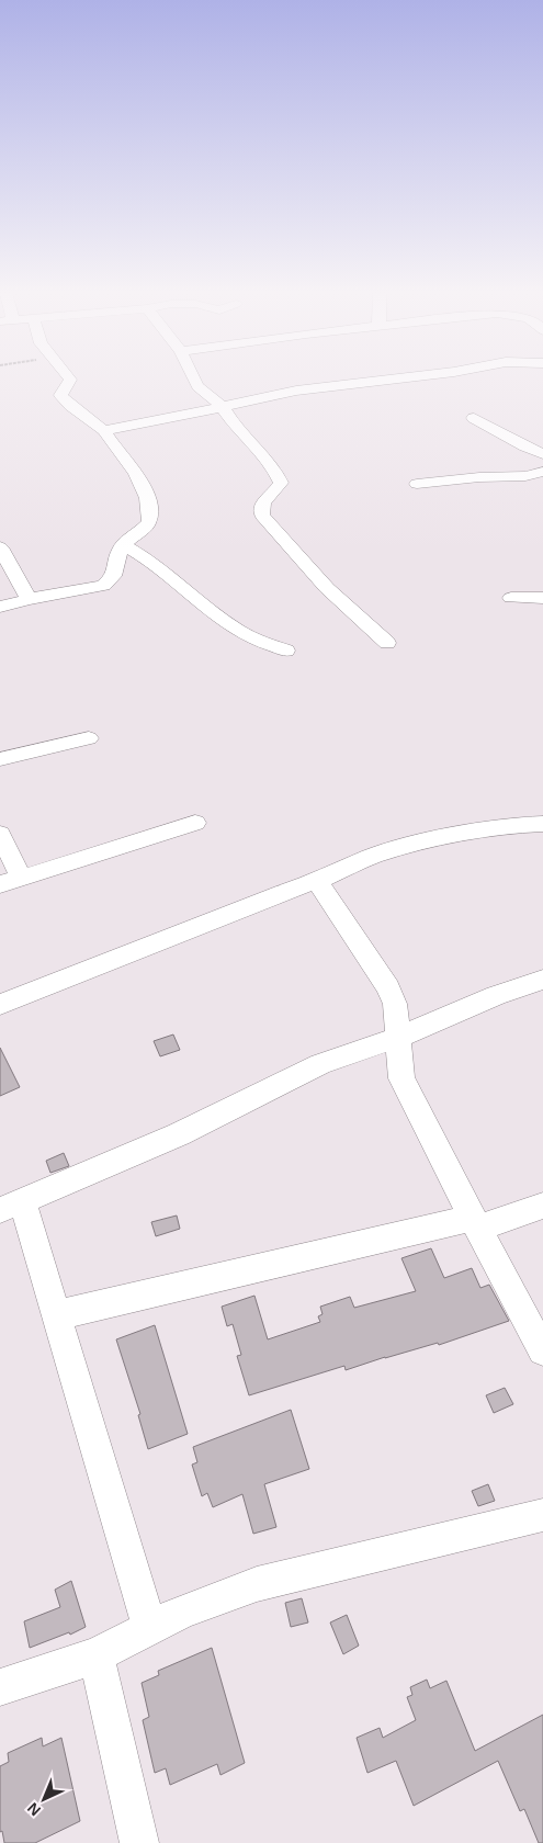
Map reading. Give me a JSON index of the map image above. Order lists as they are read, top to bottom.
{
  "north": "bottom left"
}
